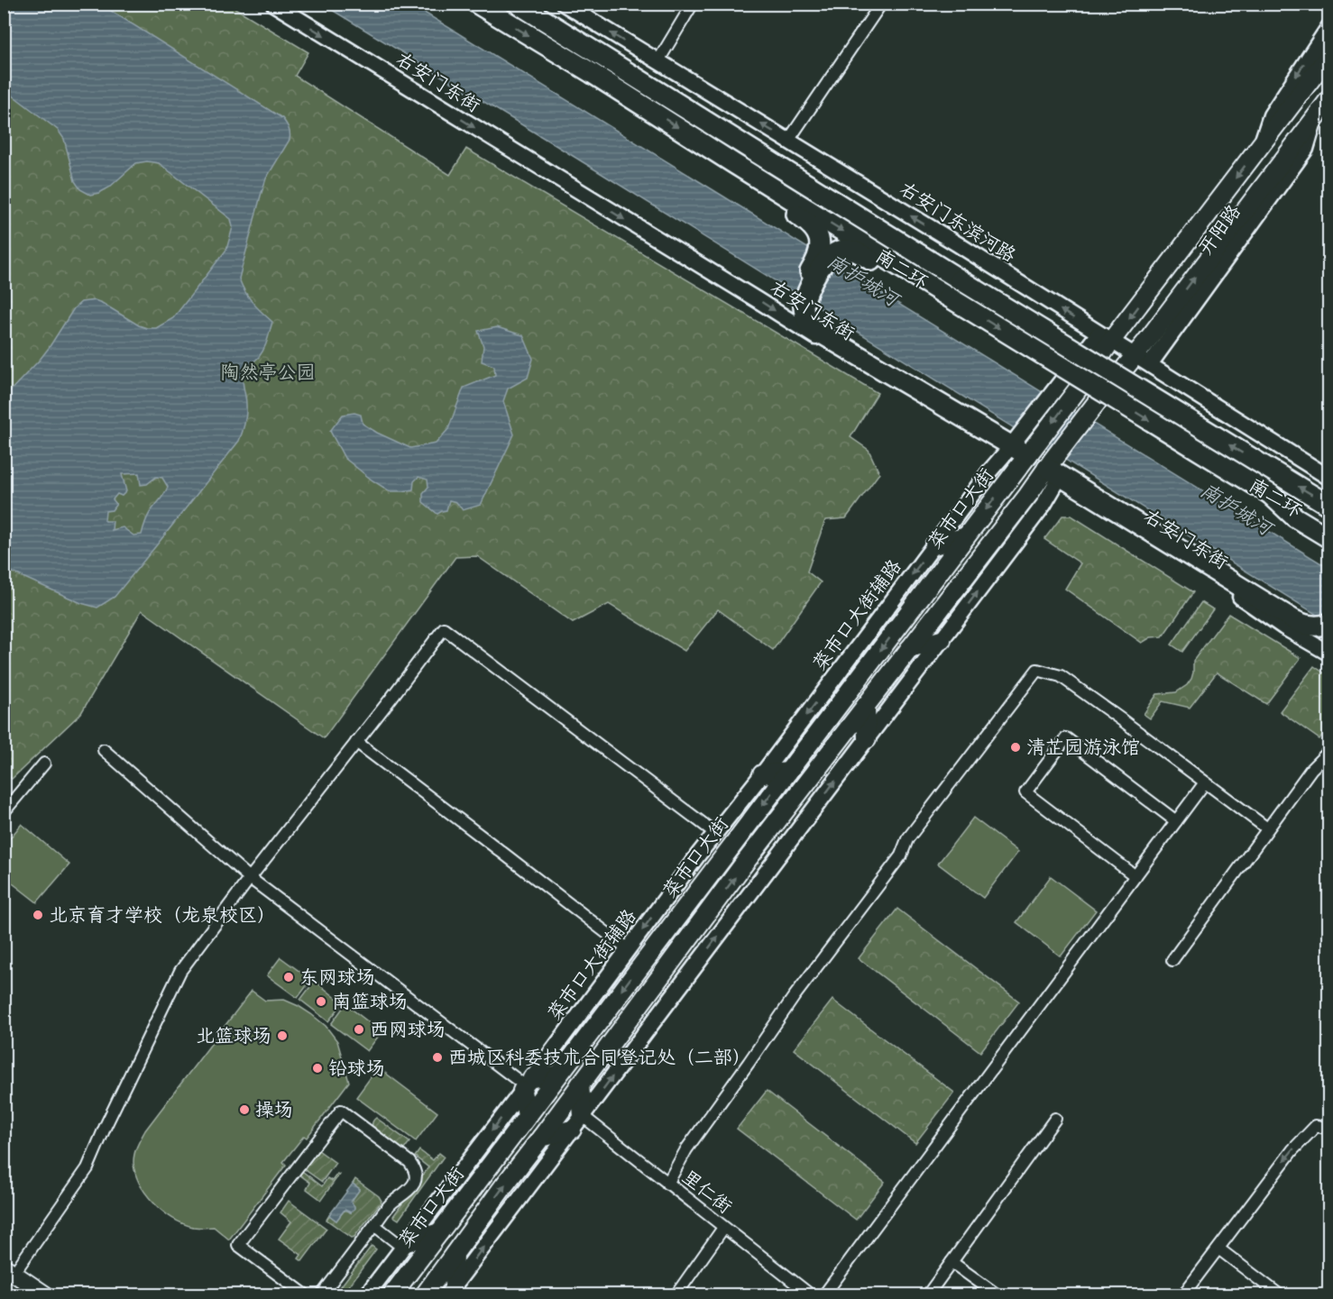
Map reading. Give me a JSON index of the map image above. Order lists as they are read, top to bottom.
{
  "streets": {
    "highway": ["南二环"],
    "main road": ["开阳路", "菜市口大街"],
    "street": [
      "右安门东街",
      "右安门东滨河路",
      "菜市口大街辅路",
      "里仁街"
    ]
  },
  "crossings": [
    ["右安门东街", "开阳路"],
    ["右安门东街", "菜市口大街"],
    ["右安门东街", "菜市口大街辅路"],
    ["右安门东滨河路", "开阳路"],
    ["右安门东滨河路", "菜市口大街辅路"],
    ["开阳路", "菜市口大街"],
    ["开阳路", "菜市口大街辅路"],
    ["菜市口大街", "菜市口大街辅路"]
  ],
  "one_way": ["右安门东街", "右安门东滨河路"],
  "water": ["南护城河"],
  "parks": ["陶然亭公园"],
  "places": [
    "清芷园游泳馆",
    "北京育才学校（龙泉校区）",
    "东网球场",
    "南篮球场",
    "西网球场",
    "北篮球场",
    "西城区科委技术合同登记处（二部）",
    "铅球场",
    "操场"
  ]
}
